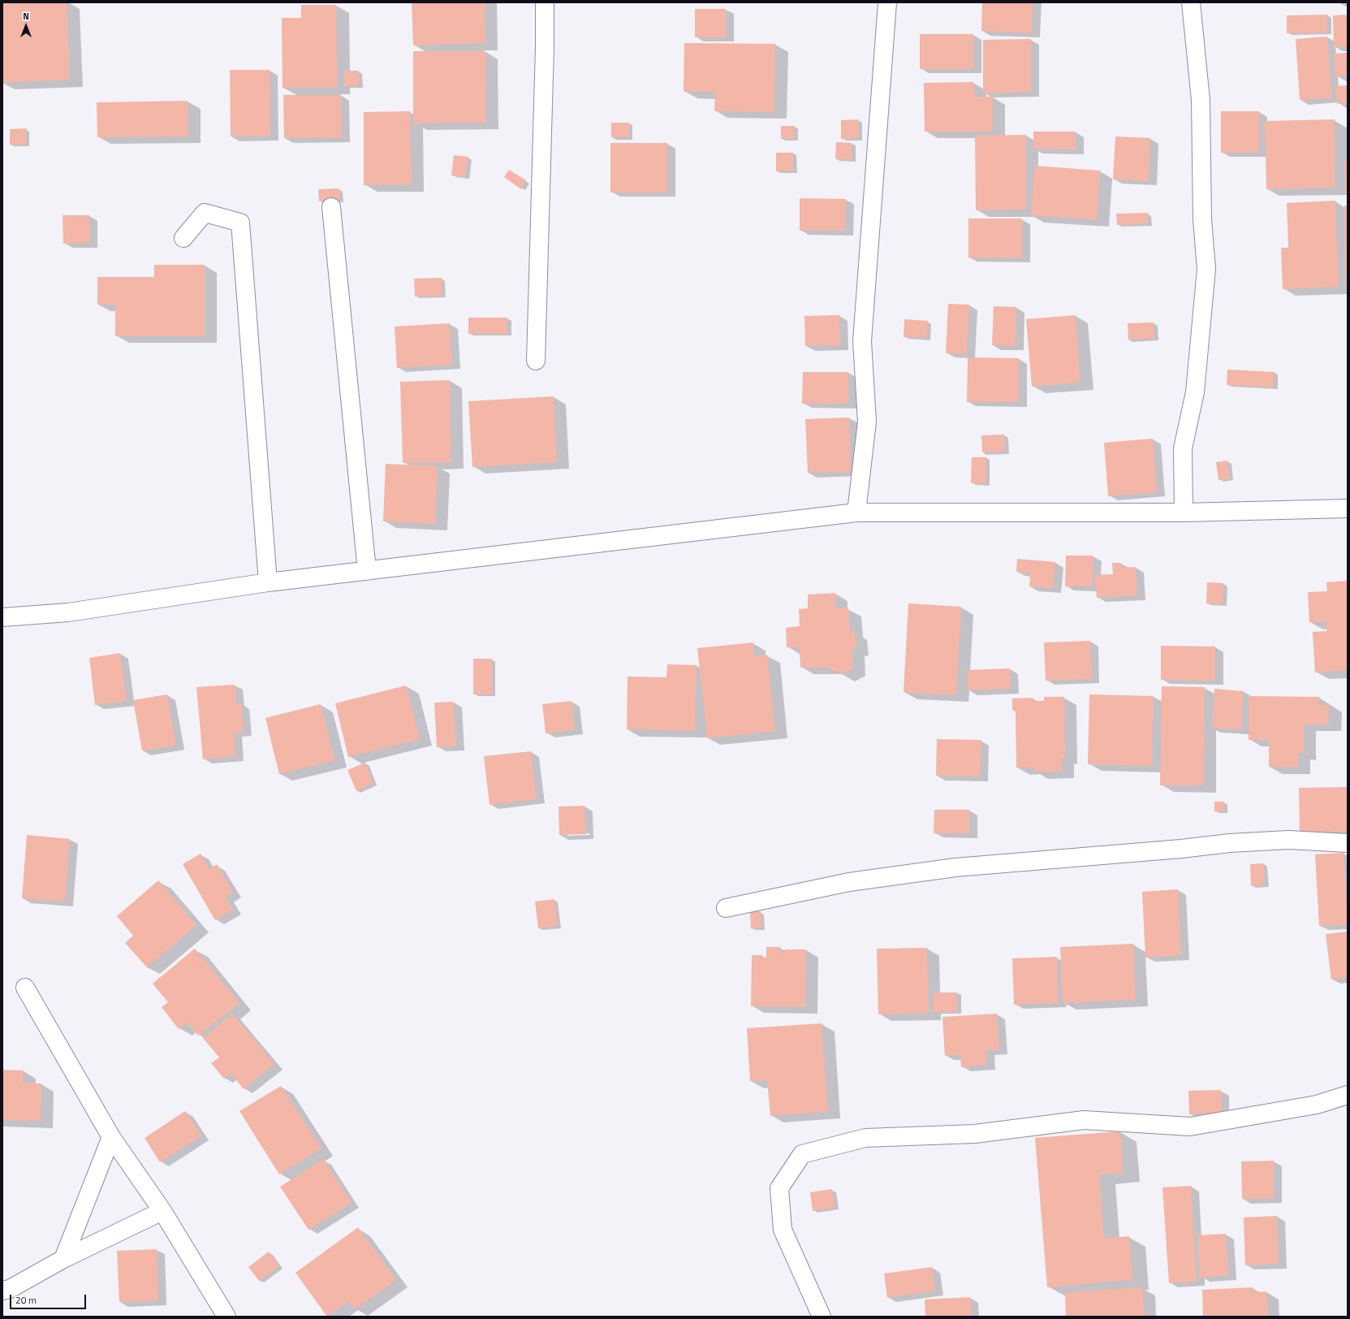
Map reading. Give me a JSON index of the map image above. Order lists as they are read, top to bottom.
{
  "scale_bar": "20 m",
  "north": "top"
}
